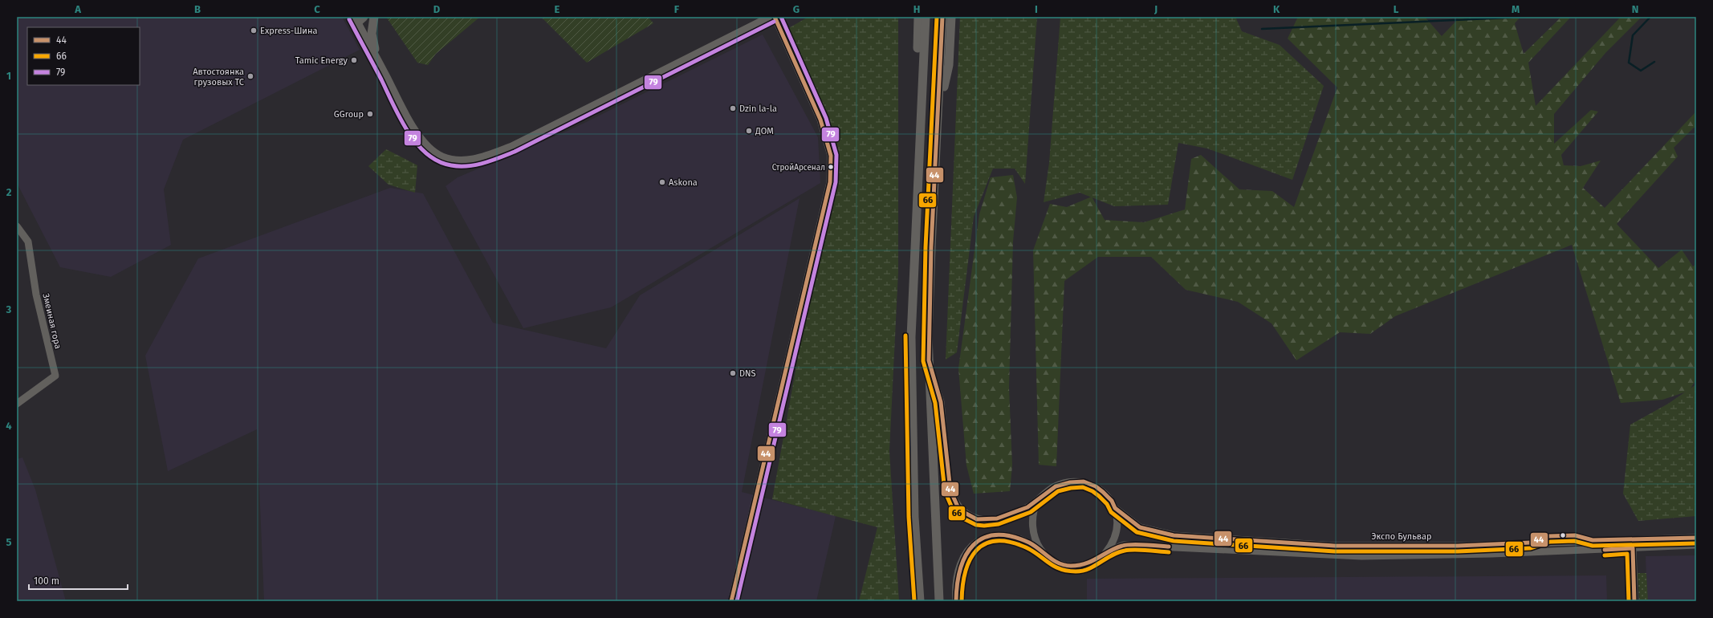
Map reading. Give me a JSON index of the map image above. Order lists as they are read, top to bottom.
{
  "streets": {
    "street": ["Змеиная гора", "Экспо Бульвар"]
  },
  "places": [
    "Express-Шина",
    "Tamic Energy",
    "Автостоянка грузовых ТС",
    "Dzin la-la",
    "GGroup",
    "ДОМ",
    "СтройАрсенал",
    "Askona",
    "DNS"
  ],
  "lines": ["transit line 44", "transit line 66", "transit line 79"],
  "legend": ["44", "66", "79"],
  "scale_bar": "100 m",
  "grid": {
    "columns": [
      "A",
      "B",
      "C",
      "D",
      "E",
      "F",
      "G",
      "H",
      "I",
      "J",
      "K",
      "L",
      "M",
      "N"
    ],
    "rows": [
      "1",
      "2",
      "3",
      "4",
      "5"
    ]
  }
}
